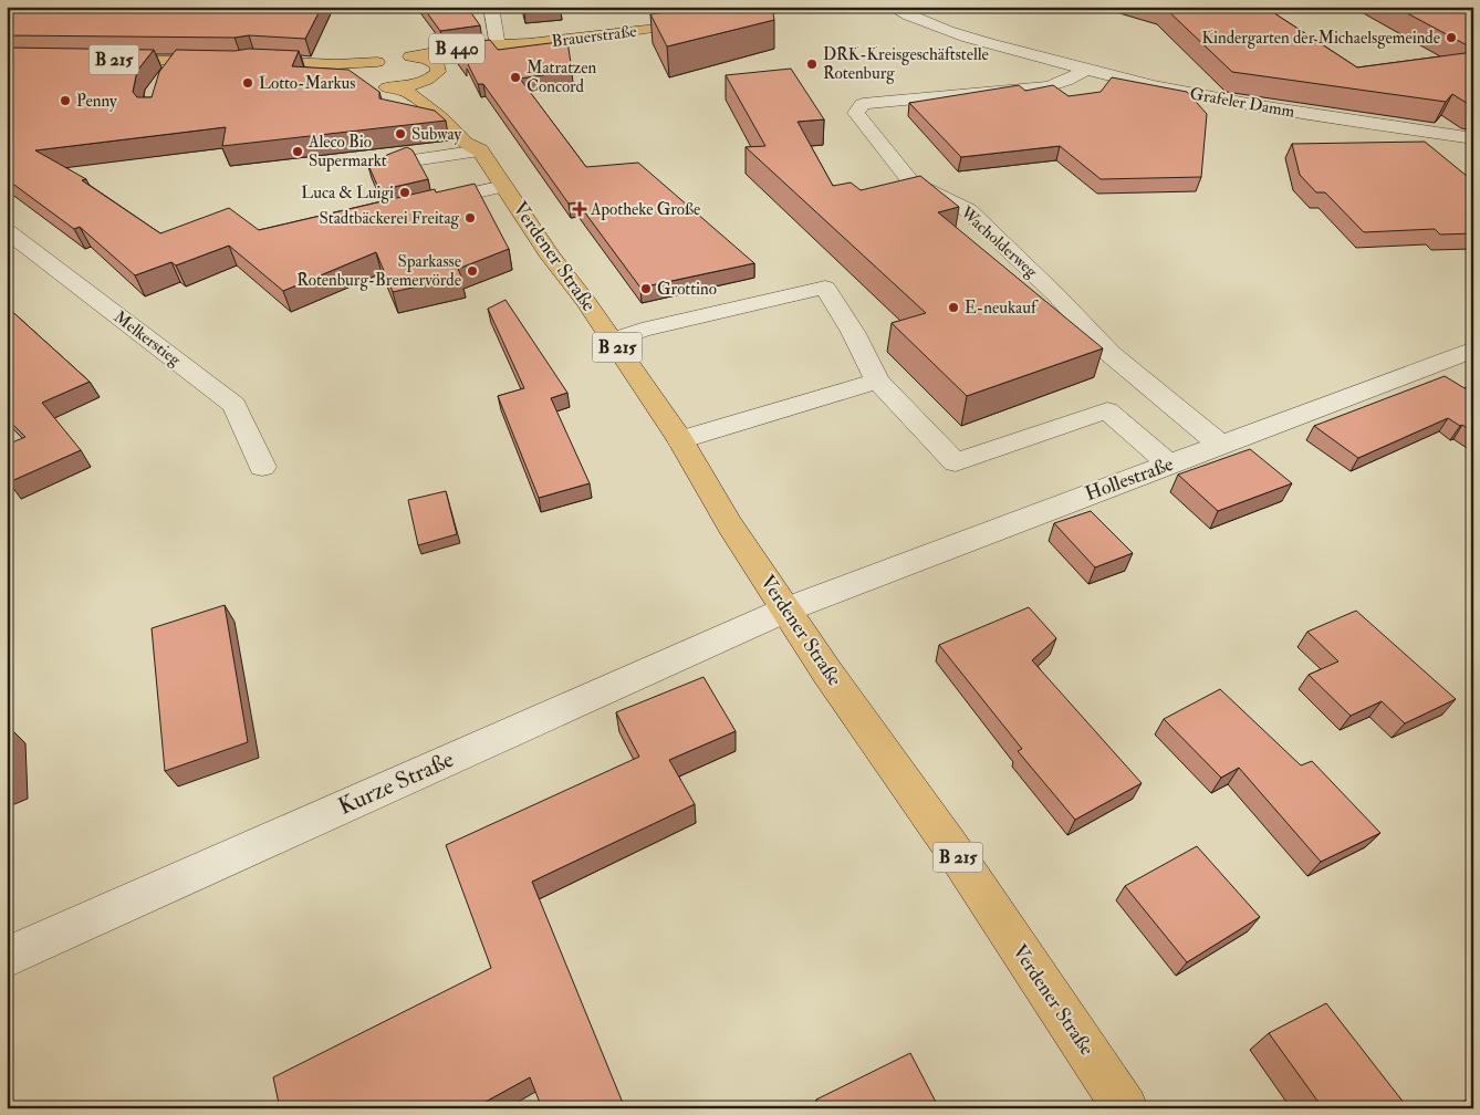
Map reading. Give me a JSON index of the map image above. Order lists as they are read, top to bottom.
{
  "streets": {
    "main road": [
      "Brauerstraße",
      "B 440",
      "B 215",
      "Verdener Straße"
    ],
    "street": [
      "Grafeler Damm",
      "Wacholderweg",
      "Melkerstieg",
      "Hollestraße",
      "Kurze Straße"
    ]
  },
  "crossings": [
    ["Brauerstraße", "Verdener Straße"],
    ["Grafeler Damm", "Wacholderweg"],
    ["Wacholderweg", "Hollestraße"],
    ["Verdener Straße", "Hollestraße"],
    ["Verdener Straße", "Kurze Straße"],
    ["Hollestraße", "Kurze Straße"]
  ],
  "places": {
    "other": [
      "Kindergarten der Michaelsgemeinde",
      "DRK-Kreisgeschäftstelle Rotenburg",
      "Matratzen Concord",
      "Lotto-Markus",
      "Penny",
      "Subway",
      "Aleco Bio Supermarkt",
      "Luca & Luigi",
      "Stadtbäckerei Freitag",
      "Sparkasse Rotenburg-Bremervörde",
      "Grottino",
      "E-neukauf"
    ],
    "health": ["Apotheke Große"]
  }
}
